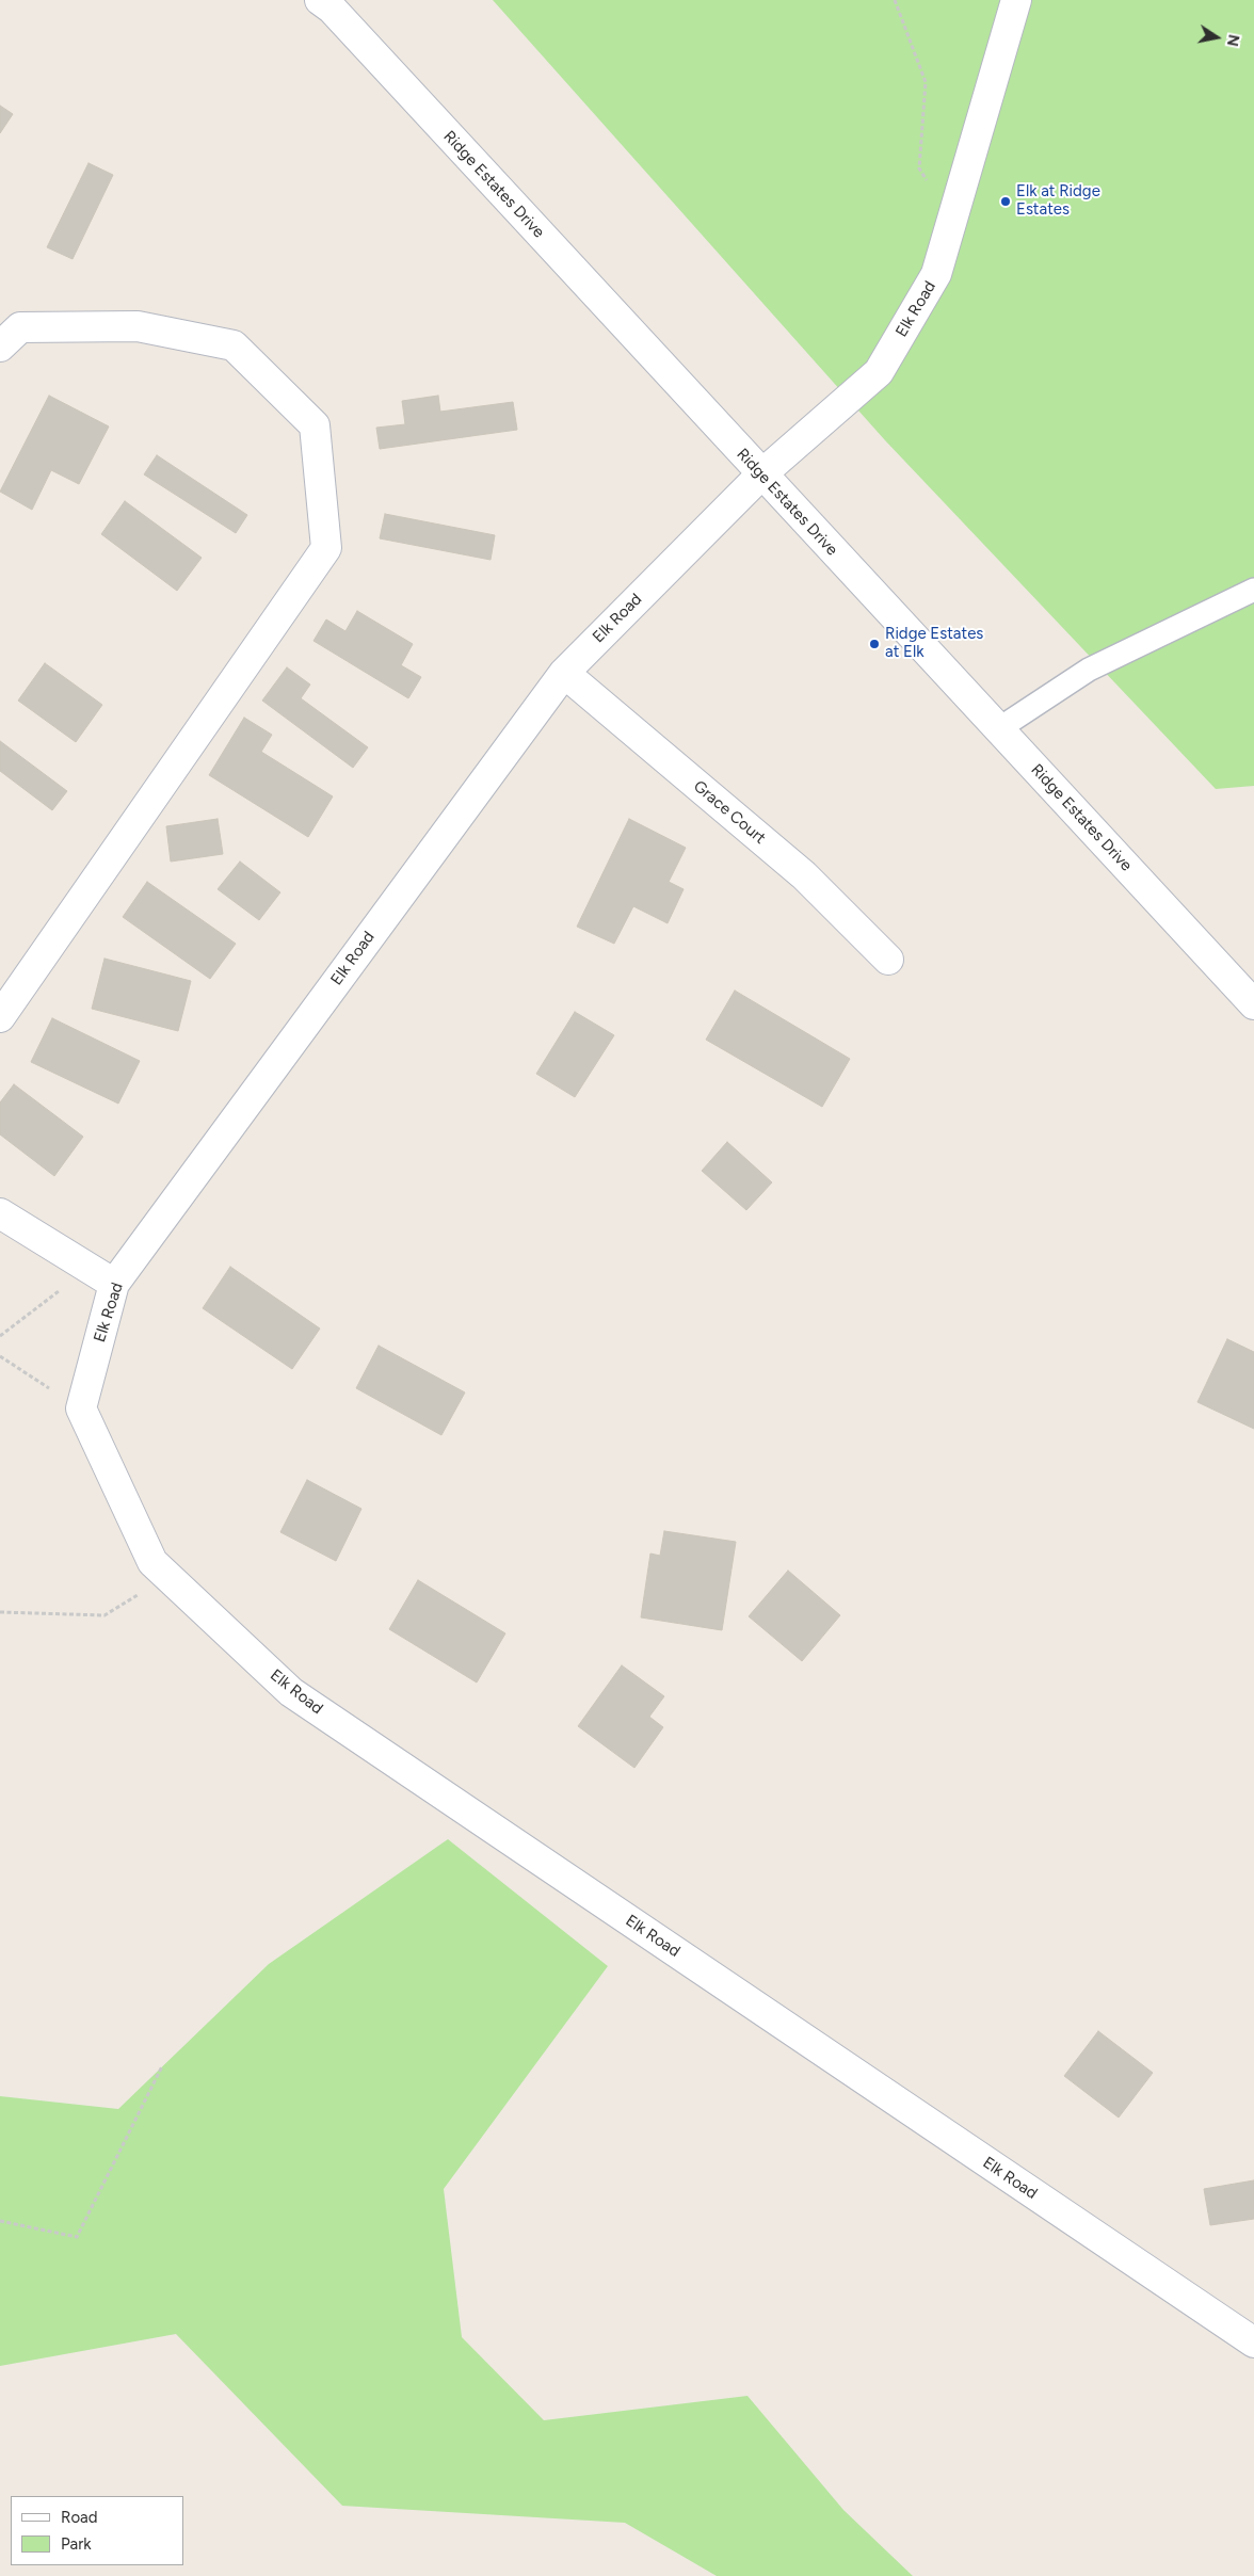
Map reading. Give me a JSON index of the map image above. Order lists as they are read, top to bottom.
{
  "streets": {
    "street": ["Ridge Estates Drive", "Elk Road", "Grace Court"]
  },
  "crossings": [
    ["Ridge Estates Drive", "Elk Road"],
    ["Elk Road", "Grace Court"]
  ],
  "places": ["Elk at Ridge Estates", "Ridge Estates at Elk"],
  "legend": ["Road", "Park"],
  "north": "right"
}
